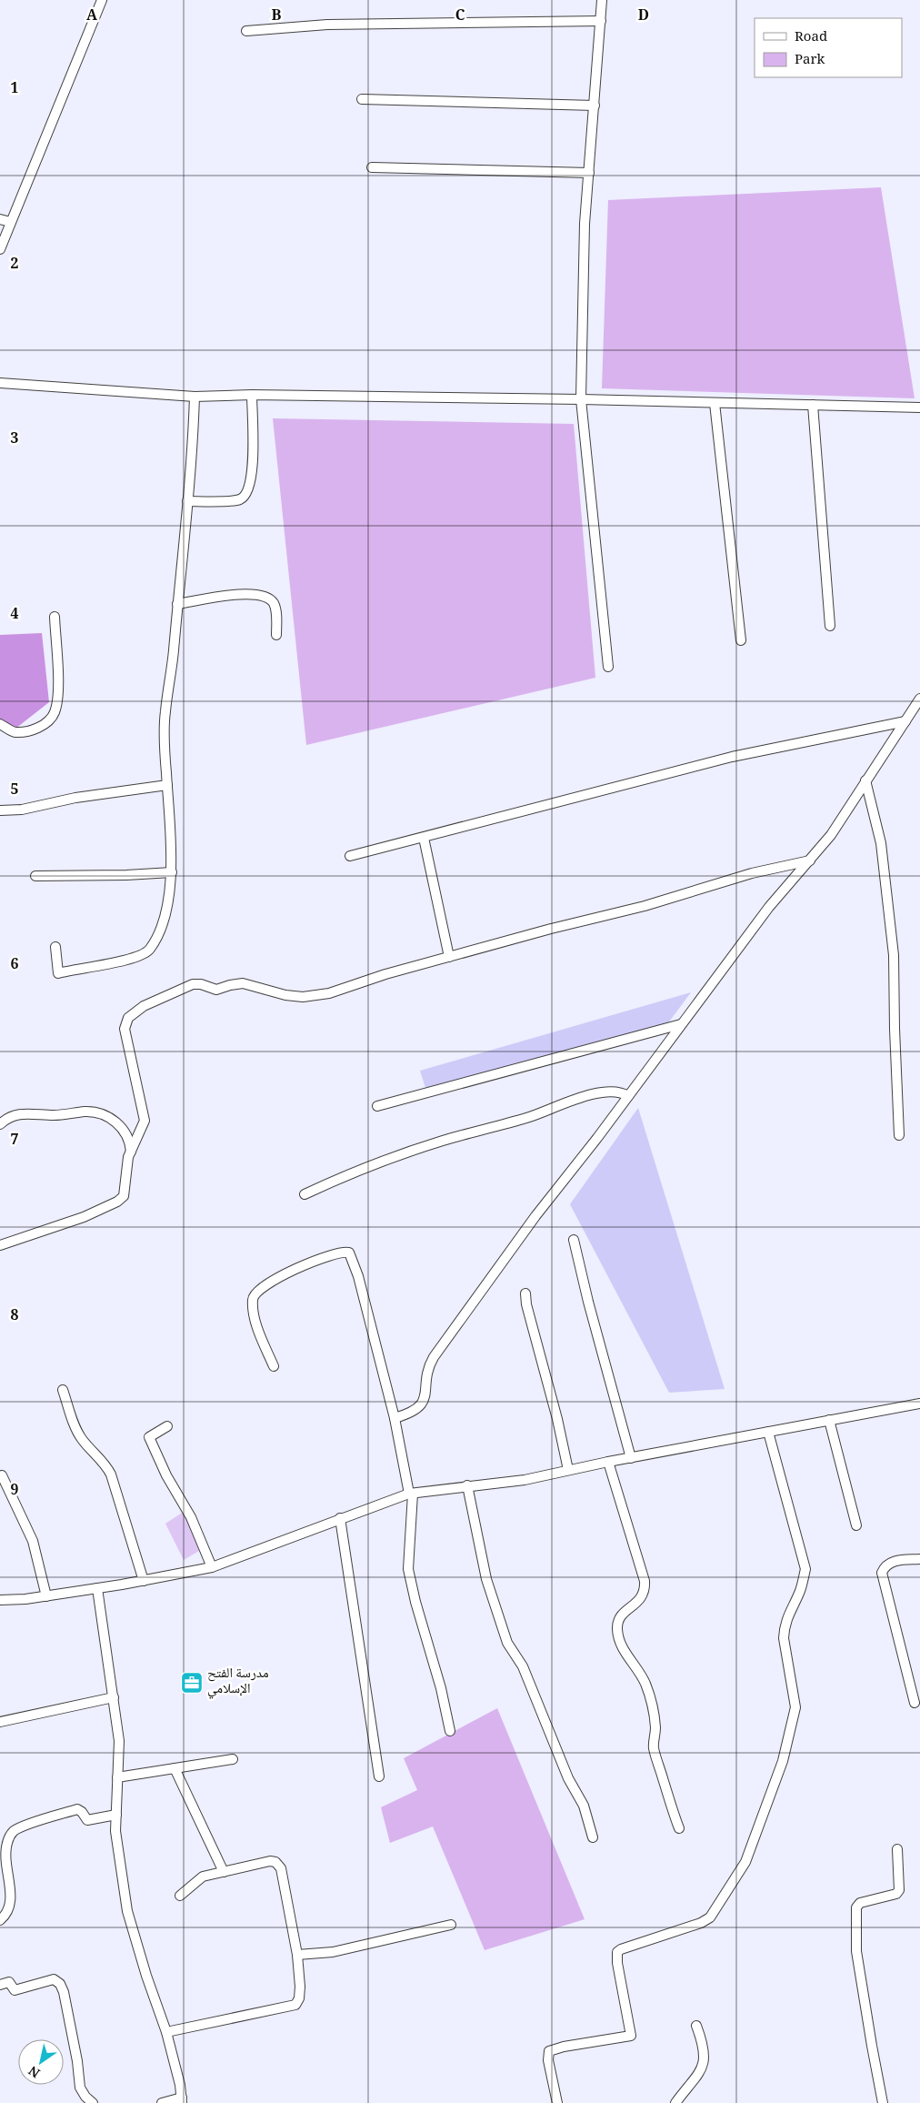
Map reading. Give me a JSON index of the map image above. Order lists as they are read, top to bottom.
{
  "places": {
    "office": ["مدرسة الفتح الإسلامي"]
  },
  "legend": ["Road", "Park"],
  "north": "bottom left",
  "grid": {
    "columns": [
      "A",
      "B",
      "C",
      "D"
    ],
    "rows": [
      "1",
      "2",
      "3",
      "4",
      "5",
      "6",
      "7",
      "8",
      "9"
    ]
  }
}
